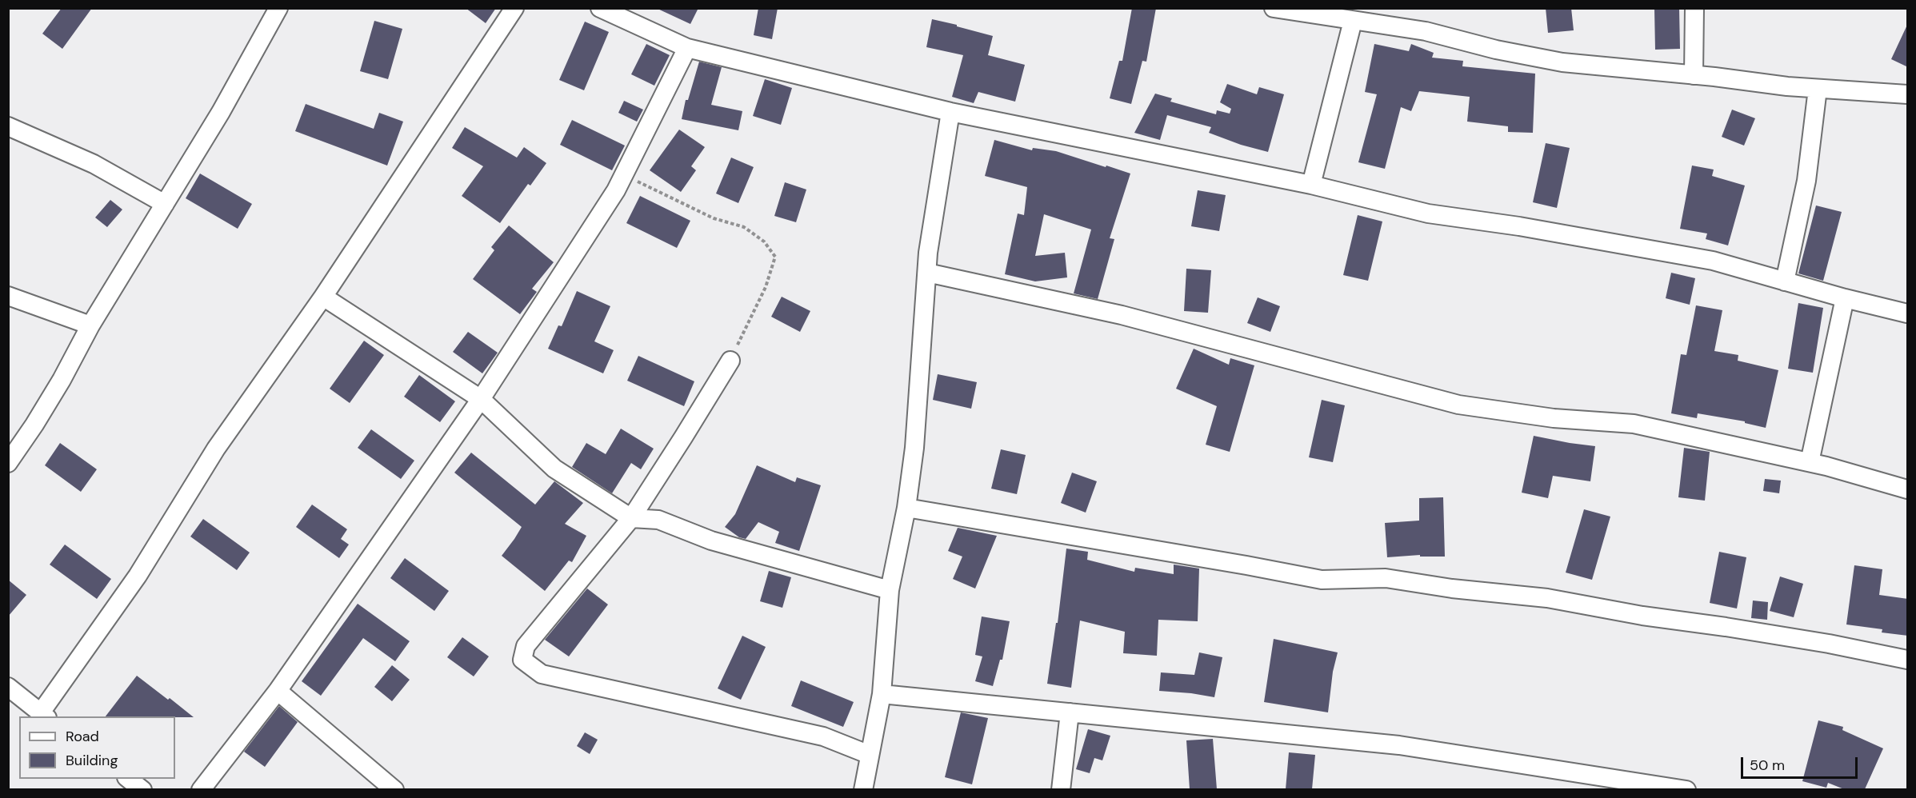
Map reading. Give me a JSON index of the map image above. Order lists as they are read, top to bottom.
{
  "legend": ["Road", "Building"],
  "scale_bar": "50 m"
}
